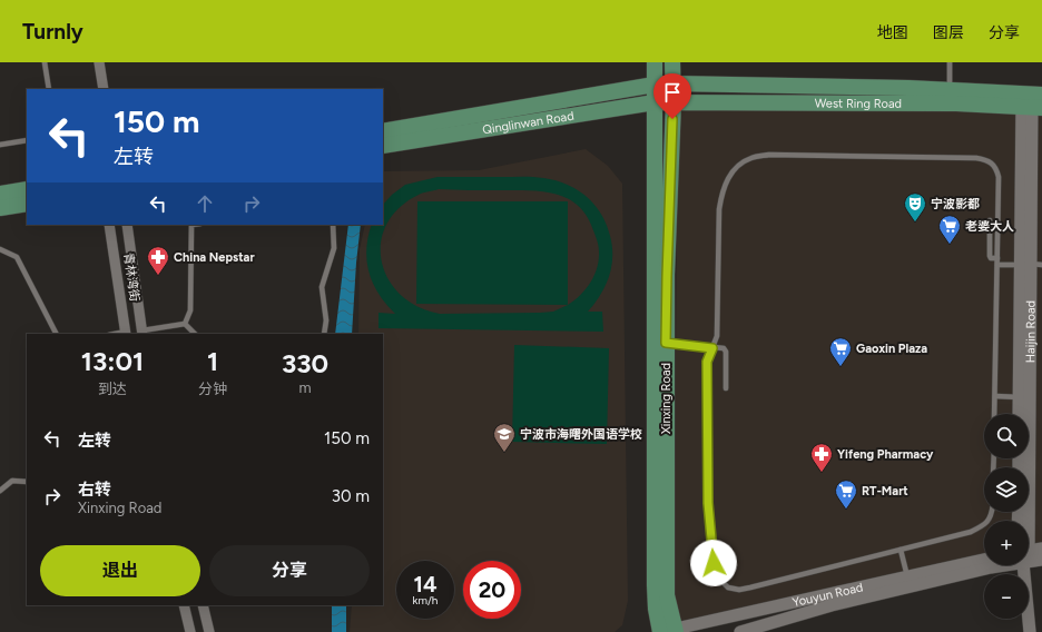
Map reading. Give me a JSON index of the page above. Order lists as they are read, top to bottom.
{
  "streets": {
    "main road": ["West Ring Road", "Qinglinwan Road", "Xinxing Road"],
    "street": ["青林湾街", "Haijin Road", "Youyun Road"]
  },
  "crossings": [
    ["West Ring Road", "Qinglinwan Road"],
    ["West Ring Road", "Haijin Road"],
    ["West Ring Road", "Xinxing Road"],
    ["Qinglinwan Road", "Haijin Road"],
    ["Qinglinwan Road", "Xinxing Road"],
    ["Xinxing Road", "Youyun Road"]
  ],
  "places": {
    "theatre": ["宁波影都"],
    "supermarket": ["老婆大人", "Gaoxin Plaza", "RT-Mart"],
    "pharmacy": ["China Nepstar", "Yifeng Pharmacy"],
    "school or university": ["宁波市海曙外国语学校"]
  },
  "page": {
    "header": "Turnly",
    "nav": ["地图", "图层", "分享"],
    "turn": ["150 m", "左转"],
    "eta": [
      "13:01",
      "到达",
      "1",
      "分钟",
      "330",
      "m"
    ],
    "list": [
      {
        "name": "左转",
        "value": "150 m"
      },
      {
        "name": "右转",
        "note": "Xinxing Road",
        "value": "30 m"
      }
    ],
    "map_buttons": ["+", "−"],
    "buttons": ["退出", "分享"],
    "speed": "14 km/h",
    "limit": "20"
  }
}
